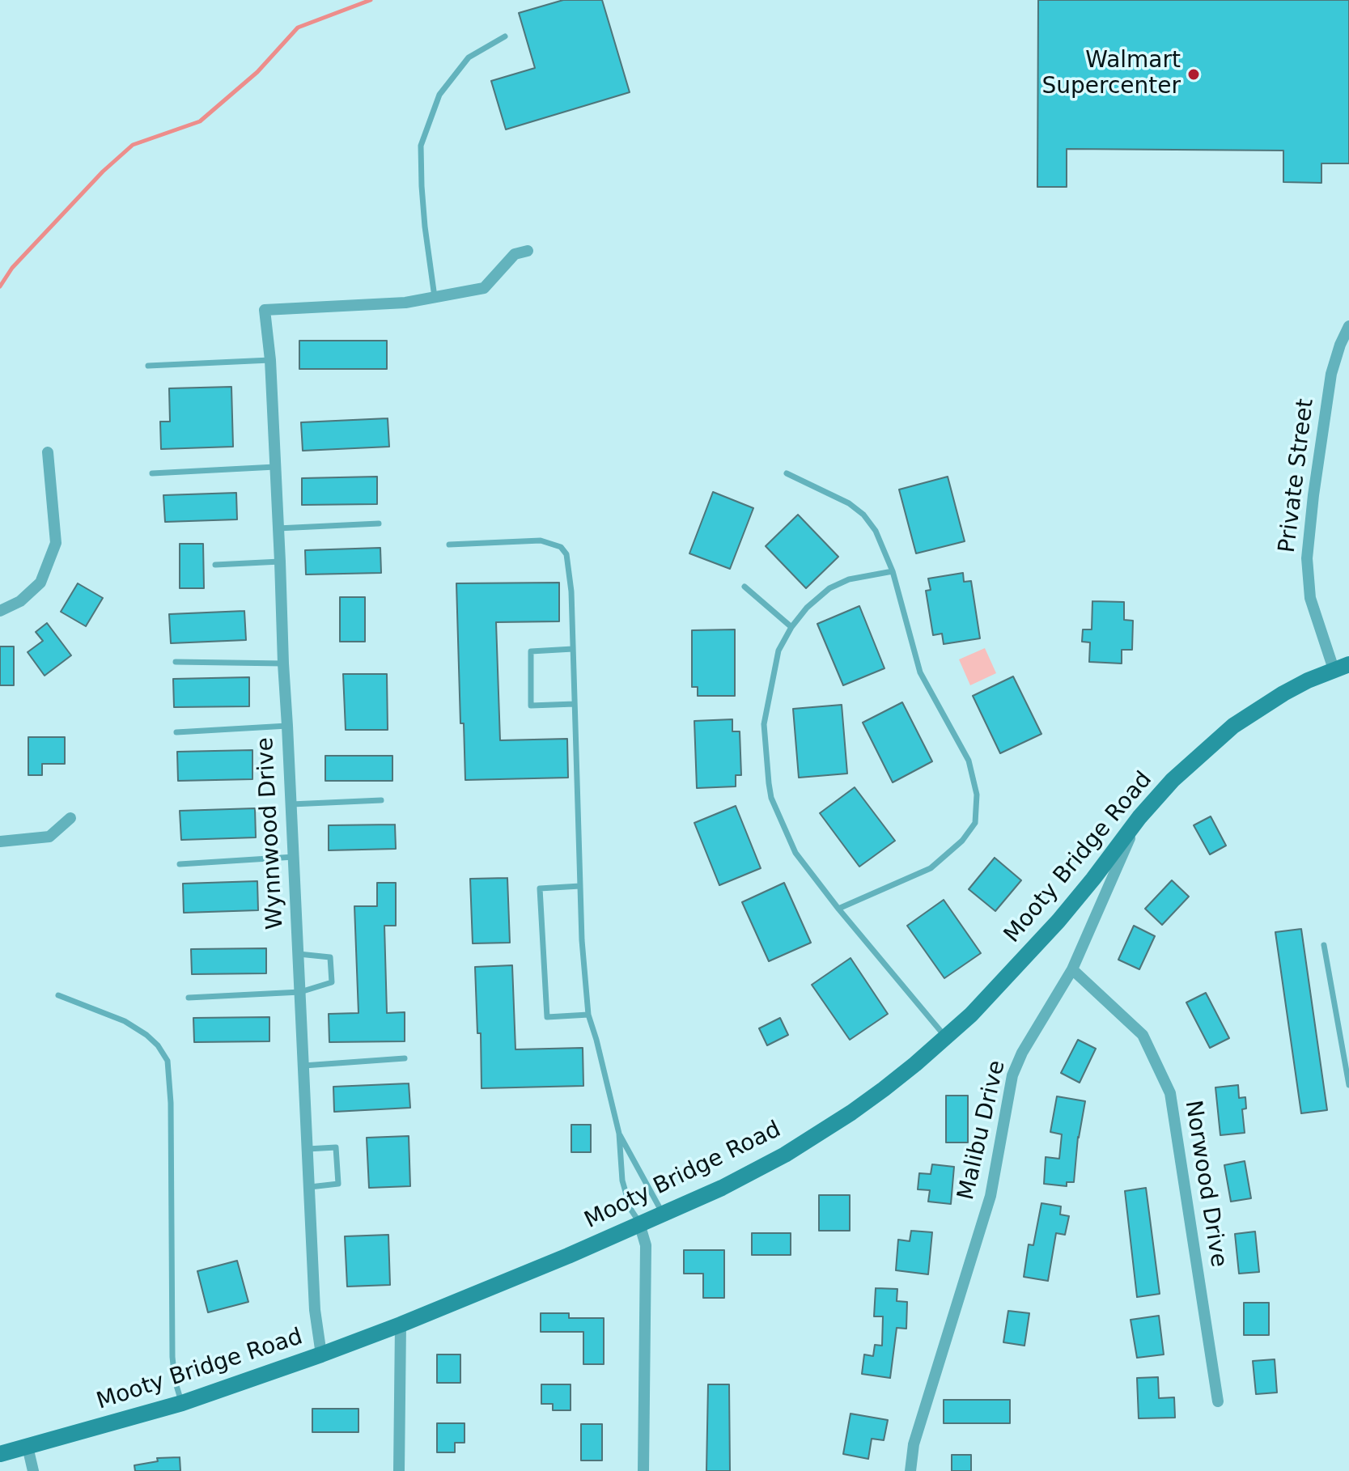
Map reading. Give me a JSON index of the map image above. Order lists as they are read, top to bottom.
{
  "streets": {
    "main road": ["Mooty Bridge Road"],
    "street": [
      "Private Street",
      "Wynnwood Drive",
      "Malibu Drive",
      "Norwood Drive"
    ]
  },
  "crossings": [
    ["Private Street", "Mooty Bridge Road"],
    ["Wynnwood Drive", "Mooty Bridge Road"],
    ["Mooty Bridge Road", "Malibu Drive"],
    ["Malibu Drive", "Norwood Drive"]
  ],
  "places": ["Walmart Supercenter"]
}
